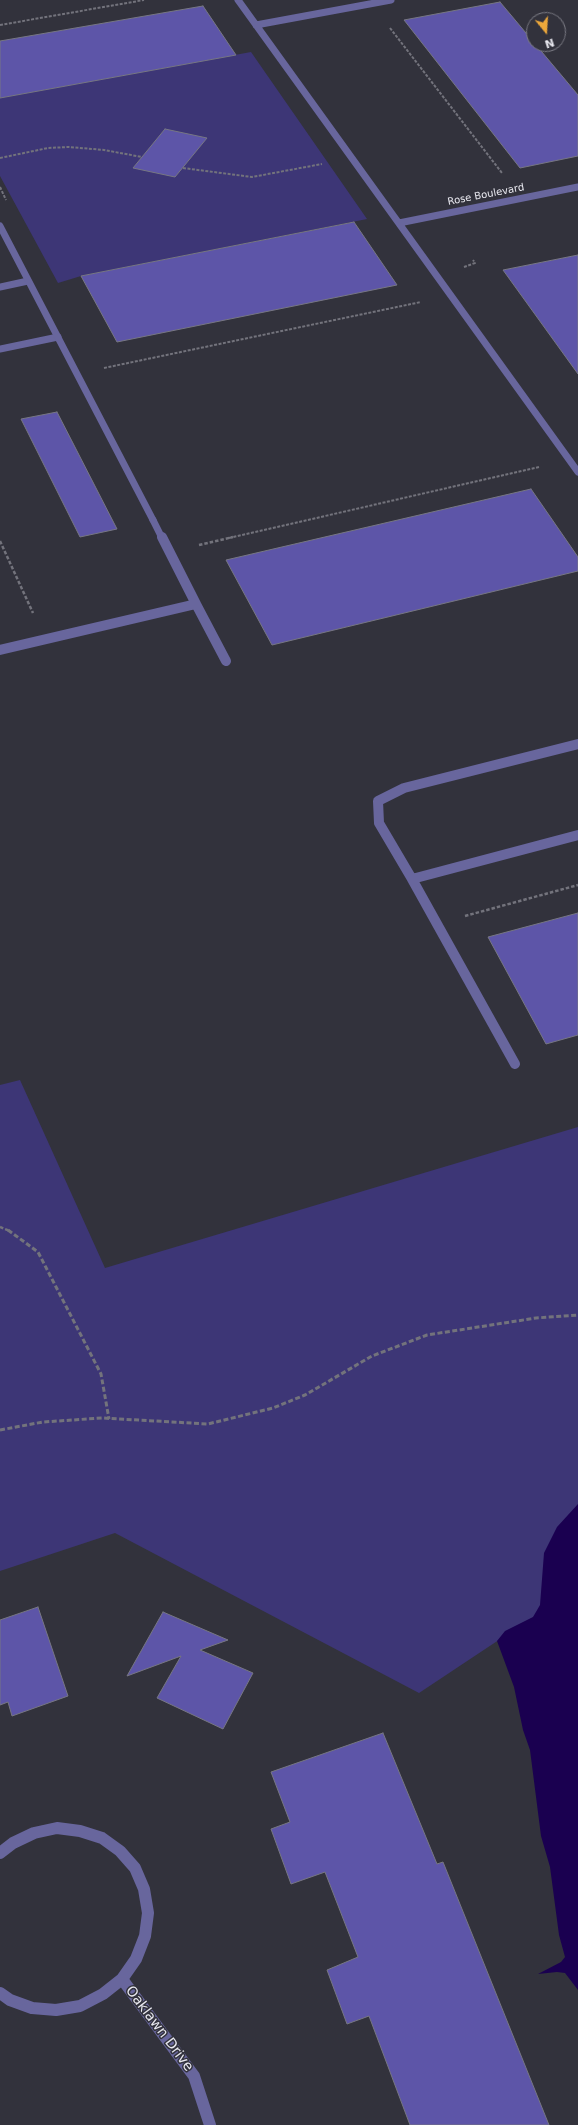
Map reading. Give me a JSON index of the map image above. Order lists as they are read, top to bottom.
{
  "streets": {
    "street": ["Rose Boulevard", "Oaklawn Drive"]
  },
  "north": "bottom"
}
